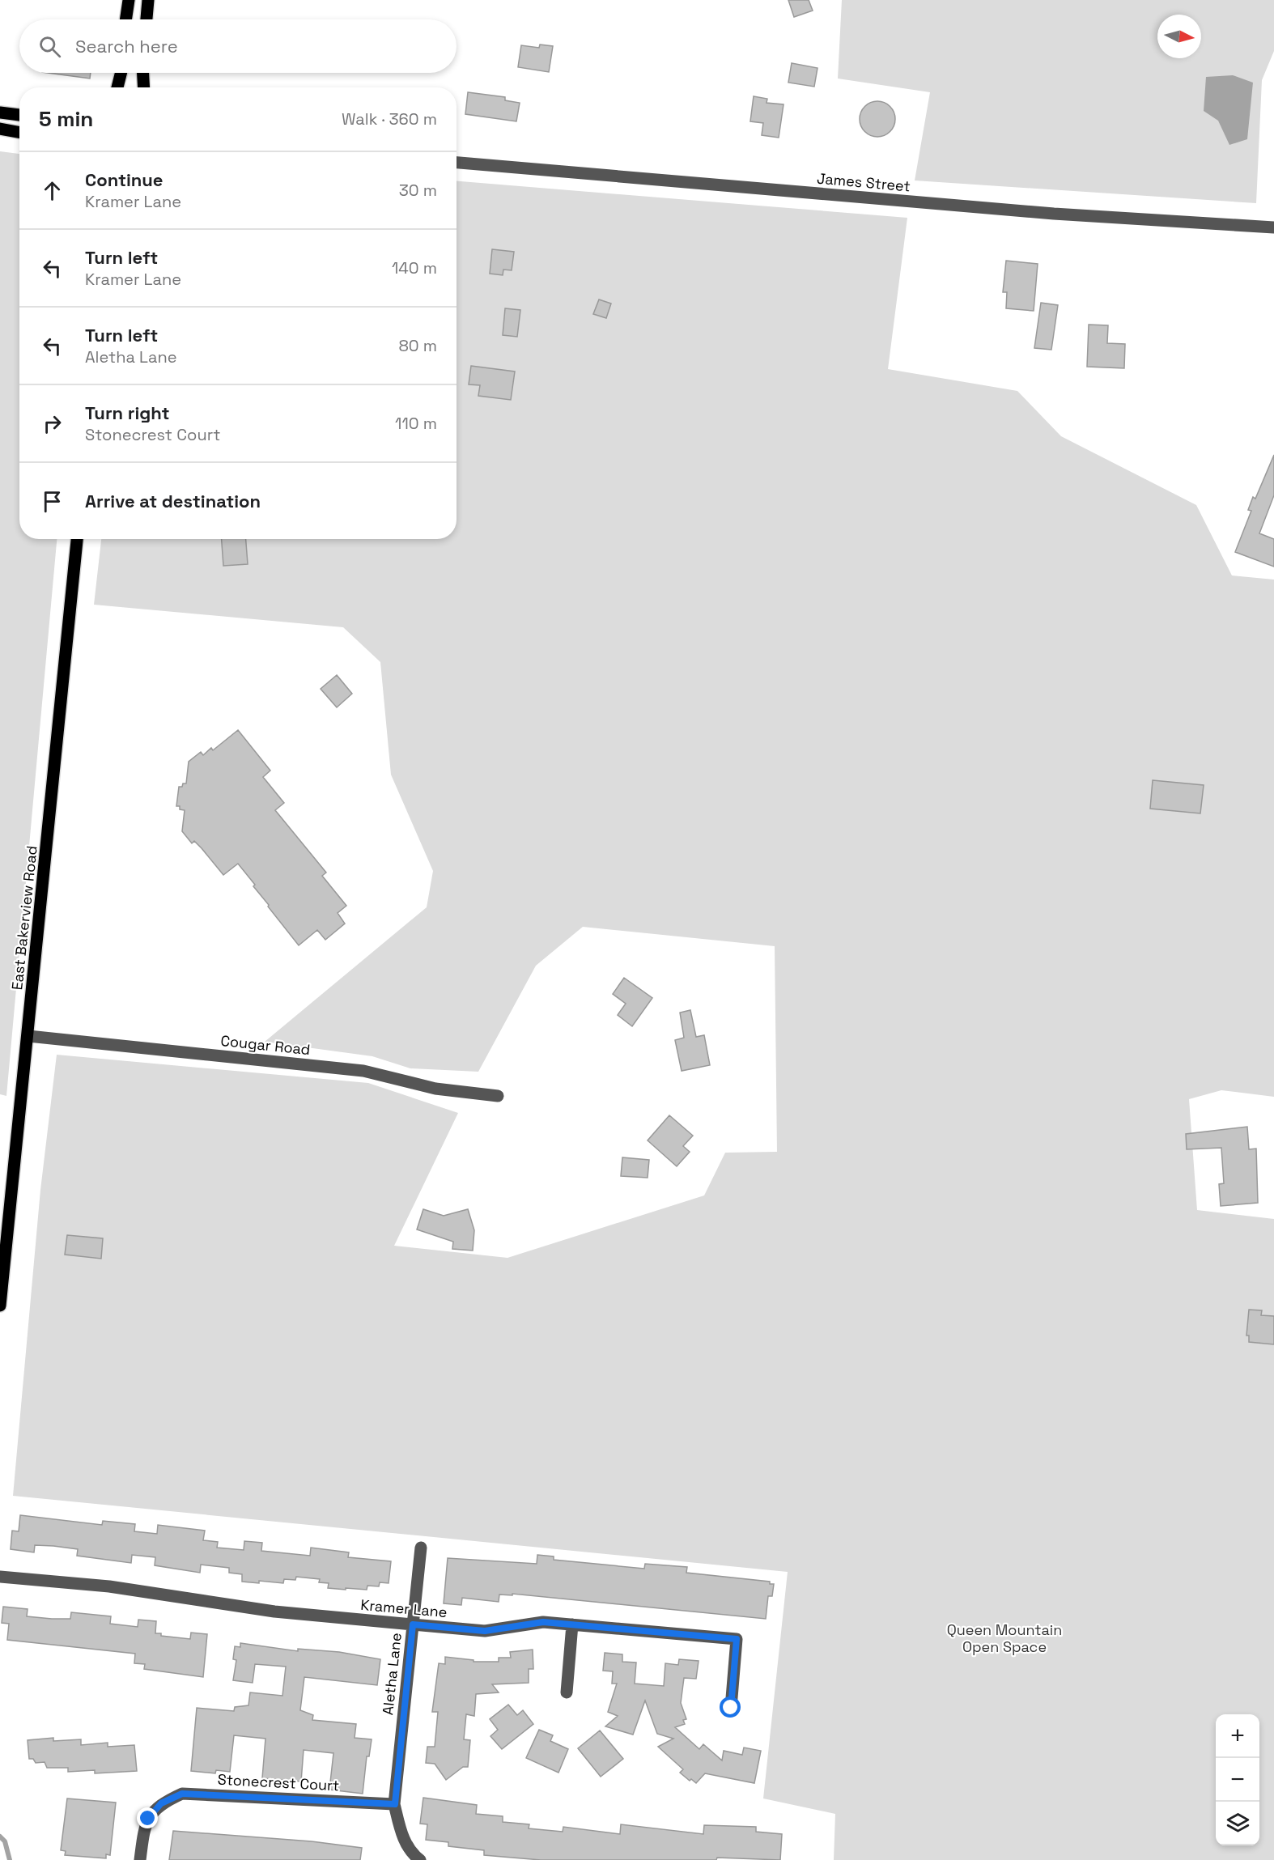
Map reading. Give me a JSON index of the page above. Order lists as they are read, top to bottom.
{
  "streets": {
    "main road": ["East Bakerview Road"],
    "street": [
      "James Street",
      "Cougar Road",
      "Kramer Lane",
      "Aletha Lane",
      "Stonecrest Court"
    ]
  },
  "crossings": [
    ["East Bakerview Road", "Cougar Road"],
    ["Kramer Lane", "Aletha Lane"],
    ["Aletha Lane", "Stonecrest Court"]
  ],
  "parks": ["Queen Mountain Open Space"],
  "north": "right",
  "page": {
    "search": "Search here",
    "heading": ["5 min", "Walk · 360 m"],
    "list": [
      ["Continue", "Kramer Lane", "30 m"],
      ["Turn left", "Kramer Lane", "140 m"],
      ["Turn left", "Aletha Lane", "80 m"],
      ["Turn right", "Stonecrest Court", "110 m"],
      "Arrive at destination"
    ],
    "map_buttons": ["+", "−"]
  }
}
